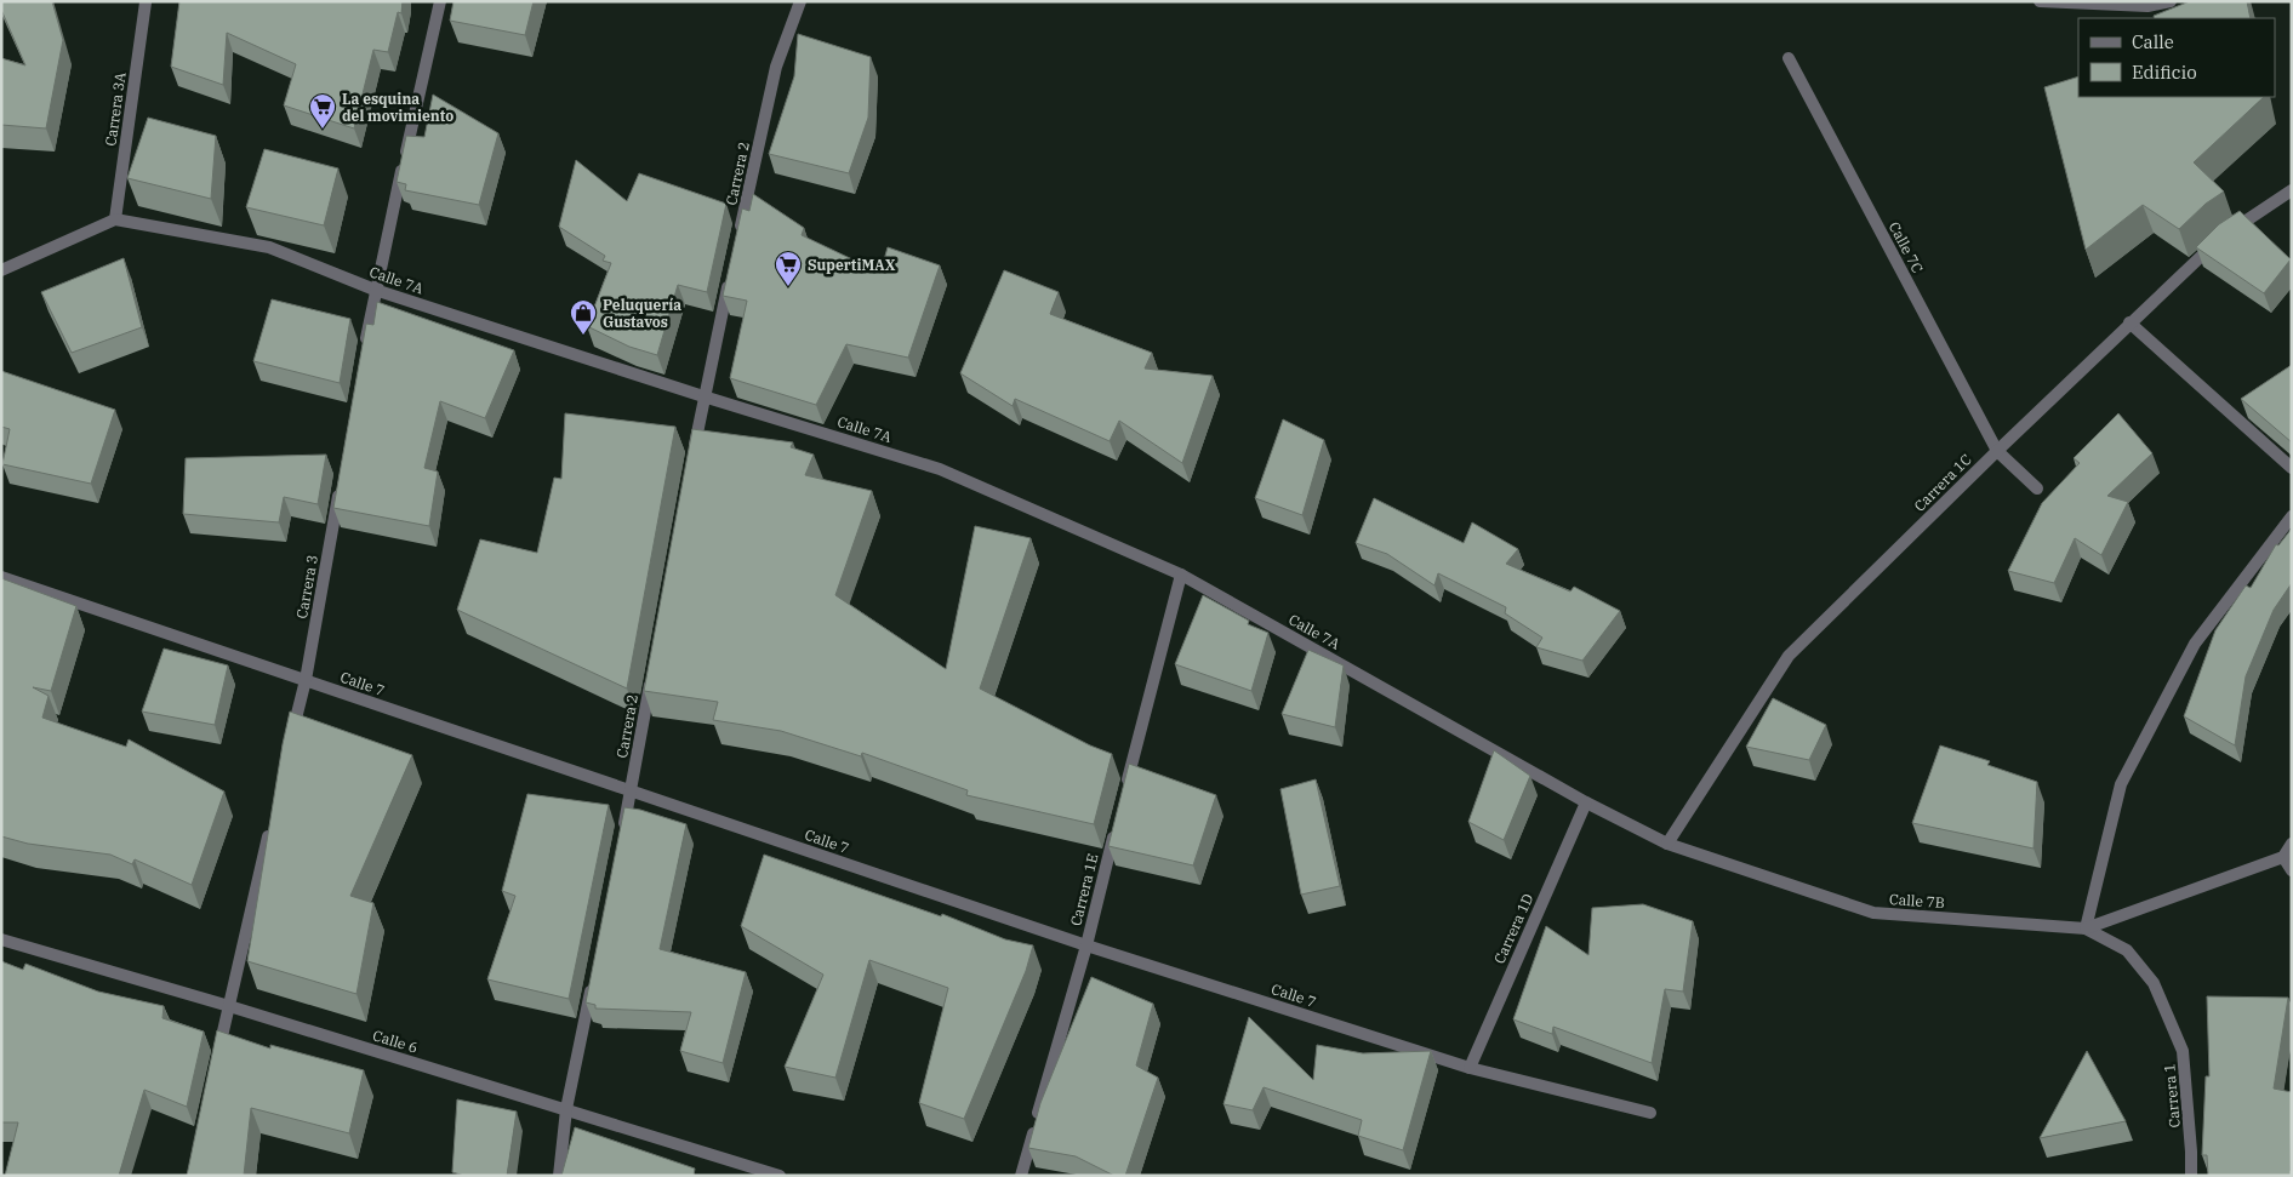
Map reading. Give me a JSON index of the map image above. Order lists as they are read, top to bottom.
{
  "streets": {
    "street": [
      "Carrera 3A",
      "Carrera 2",
      "Calle 7C",
      "Calle 7A",
      "Carrera 1C",
      "Carrera 3",
      "Calle 7",
      "Carrera 1E",
      "Calle 7B",
      "Carrera 1D",
      "Calle 6",
      "Carrera 1"
    ]
  },
  "crossings": [
    ["Carrera 3A", "Calle 7A"],
    ["Carrera 2", "Calle 7"],
    ["Calle 7C", "Carrera 1C"],
    ["Calle 7A", "Carrera 1C"],
    ["Calle 7A", "Calle 7B"],
    ["Calle 7A", "Carrera 1D"],
    ["Carrera 1C", "Calle 7B"],
    ["Carrera 3", "Calle 7"],
    ["Calle 7", "Carrera 1E"],
    ["Calle 7", "Carrera 1D"],
    ["Calle 7B", "Carrera 1"]
  ],
  "places": {
    "supermarket": ["La esquina del movimiento", "SupertiMAX"],
    "shop": ["Peluquería Gustavos"]
  },
  "legend": ["Calle", "Edificio"]
}
